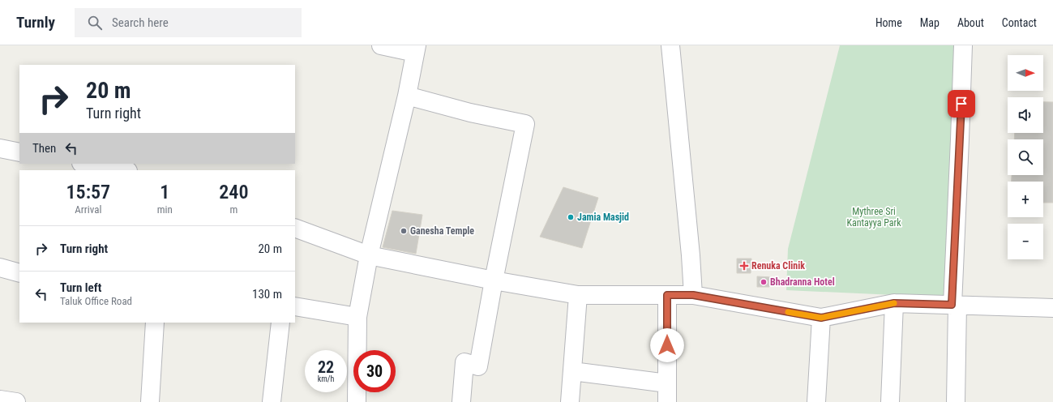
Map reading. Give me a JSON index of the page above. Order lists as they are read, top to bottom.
{
  "parks": ["Mythree Sri Kantayya Park"],
  "places": {
    "other": ["Jamia Masjid", "Ganesha Temple", "Bhadranna Hotel"],
    "health": ["Renuka Clinik"]
  },
  "north": "right",
  "page": {
    "header": "Turnly",
    "search": "Search here",
    "nav": [
      "Home",
      "Map",
      "About",
      "Contact"
    ],
    "map_buttons": ["+", "−"],
    "turn": ["20 m", "Turn right"],
    "then": "Then",
    "eta": [
      "15:57",
      "Arrival",
      "1",
      "min",
      "240",
      "m"
    ],
    "list": [
      {
        "name": "Turn right",
        "value": "20 m"
      },
      {
        "name": "Turn left",
        "note": "Taluk Office Road",
        "value": "130 m"
      }
    ],
    "speed": "22 km/h",
    "limit": "30"
  }
}
